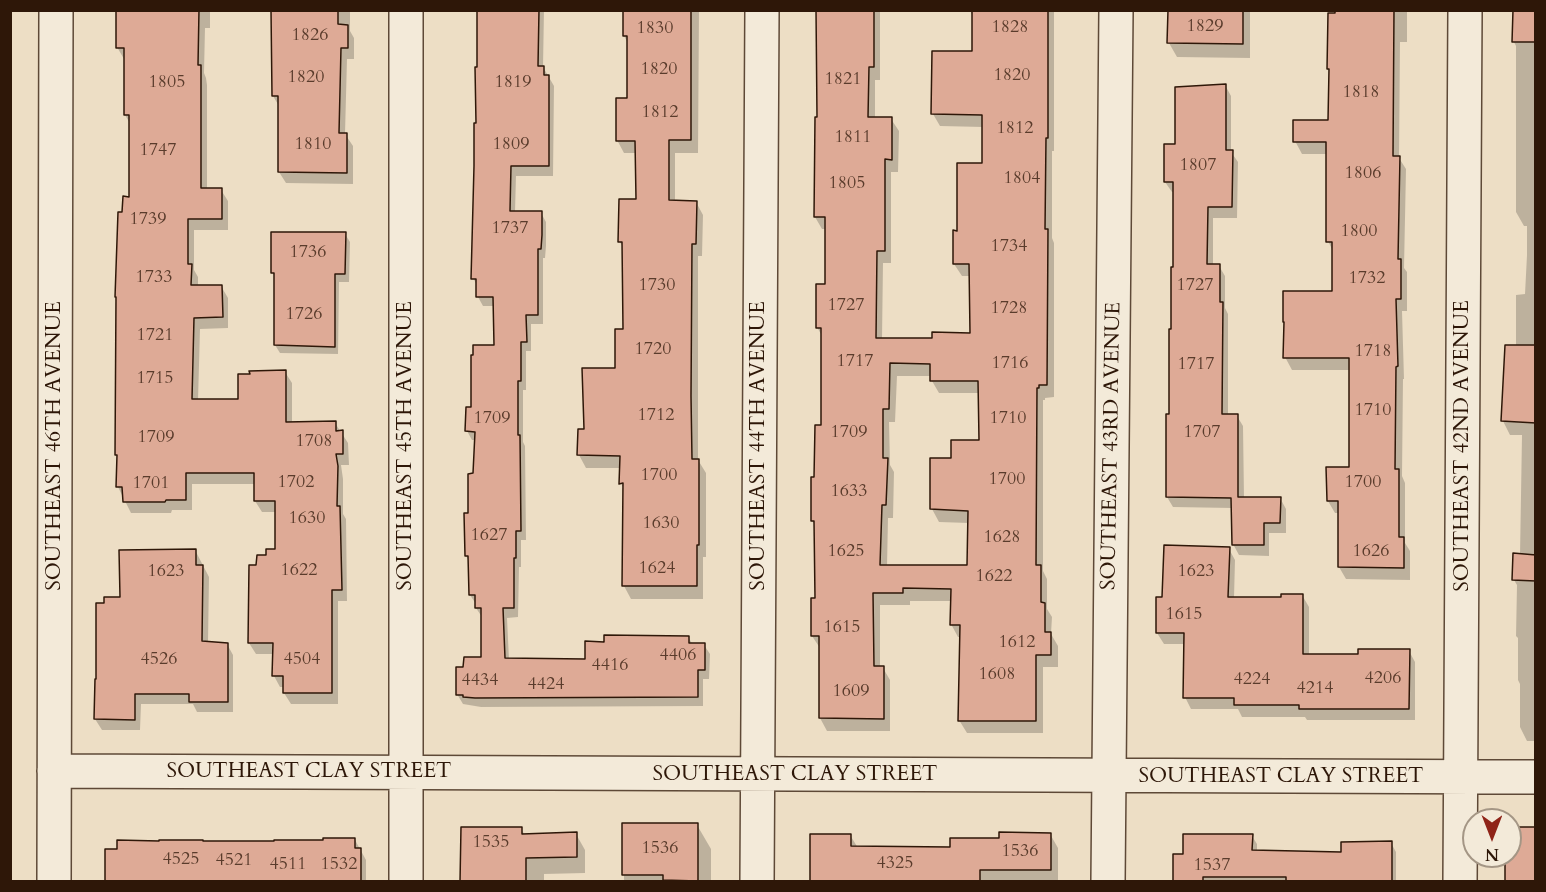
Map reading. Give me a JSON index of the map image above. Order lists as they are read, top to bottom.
{
  "streets": {
    "street": [
      "SOUTHEAST 46TH AVENUE",
      "SOUTHEAST 45TH AVENUE",
      "SOUTHEAST 44TH AVENUE",
      "SOUTHEAST 43RD AVENUE",
      "SOUTHEAST 42ND AVENUE",
      "SOUTHEAST CLAY STREET"
    ]
  },
  "crossings": [
    ["SOUTHEAST 46TH AVENUE", "SOUTHEAST CLAY STREET"],
    ["SOUTHEAST 45TH AVENUE", "SOUTHEAST CLAY STREET"],
    ["SOUTHEAST 44TH AVENUE", "SOUTHEAST CLAY STREET"],
    ["SOUTHEAST 43RD AVENUE", "SOUTHEAST CLAY STREET"],
    ["SOUTHEAST 42ND AVENUE", "SOUTHEAST CLAY STREET"]
  ],
  "house_numbers": [
    "1829",
    "1828",
    "1830",
    "1826",
    "1820",
    "1820",
    "1820",
    "1821",
    "1805",
    "1819",
    "1818",
    "1812",
    "1812",
    "1811",
    "1810",
    "1809",
    "1747",
    "1807",
    "1806",
    "1804",
    "1805",
    "1739",
    "1737",
    "1800",
    "1734",
    "1736",
    "1733",
    "1732",
    "1730",
    "1727",
    "1727",
    "1728",
    "1726",
    "1721",
    "1720",
    "1718",
    "1717",
    "1716",
    "1717",
    "1715",
    "1710",
    "1712",
    "1709",
    "1710",
    "1709",
    "1707",
    "1709",
    "1708",
    "1700",
    "1700",
    "1702",
    "1700",
    "1701",
    "1633",
    "1630",
    "1630",
    "1627",
    "1628",
    "1625",
    "1626",
    "1624",
    "1622",
    "1623",
    "1623",
    "1622",
    "1615",
    "1615",
    "1612",
    "4406",
    "4526",
    "4504",
    "4416",
    "1608",
    "4206",
    "4224",
    "4434",
    "4424",
    "4214",
    "1609",
    "1535",
    "1536",
    "1536",
    "4525",
    "4521",
    "4325",
    "4511",
    "1532",
    "1537"
  ],
  "north": "bottom"
}
